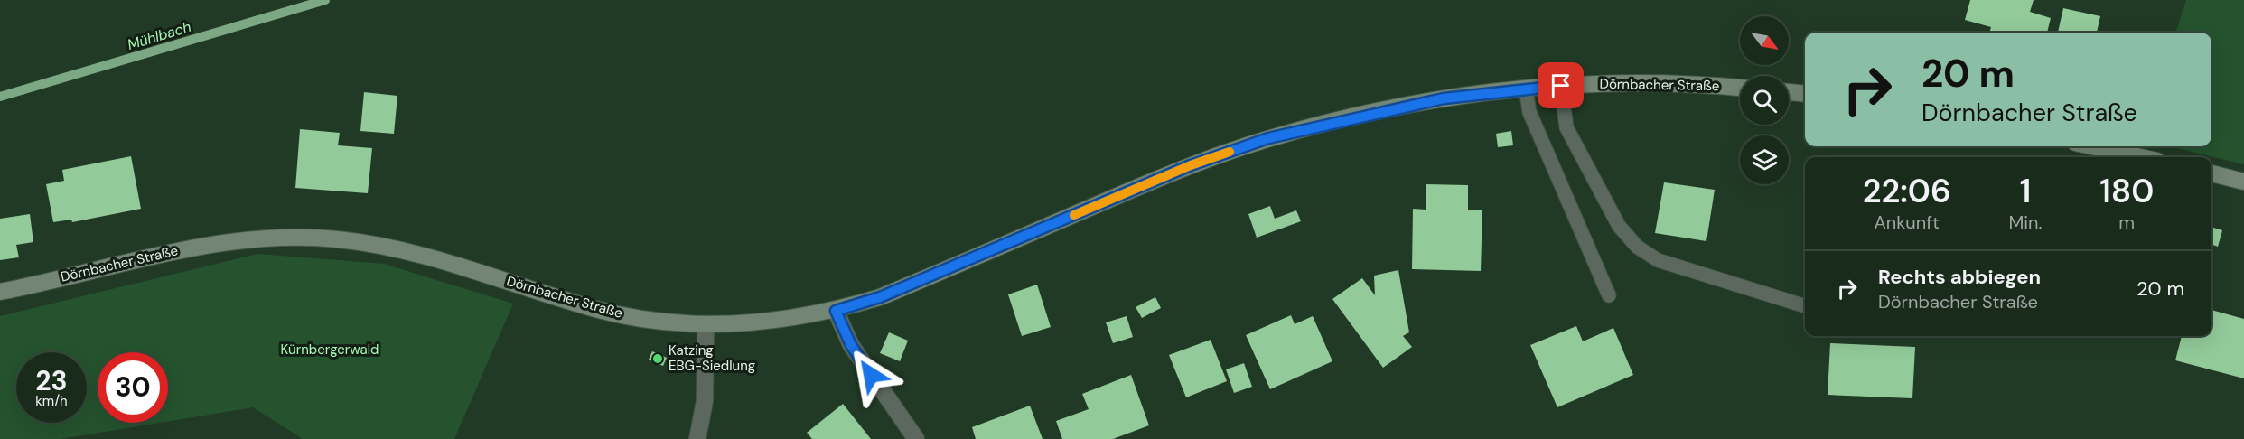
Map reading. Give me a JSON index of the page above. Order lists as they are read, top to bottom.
{
  "streets": {
    "street": ["Dörnbacher Straße"]
  },
  "water": ["Mühlbach"],
  "parks": ["Kürnbergerwald"],
  "places": ["Katzing EBG-Siedlung"],
  "north": "bottom right",
  "page": {
    "turn": ["20 m", "Dörnbacher Straße"],
    "eta": [
      "22:06",
      "Ankunft",
      "1",
      "Min.",
      "180",
      "m"
    ],
    "list": [
      {
        "name": "Rechts abbiegen",
        "note": "Dörnbacher Straße",
        "value": "20 m"
      }
    ],
    "speed": "23 km/h",
    "limit": "30"
  }
}
